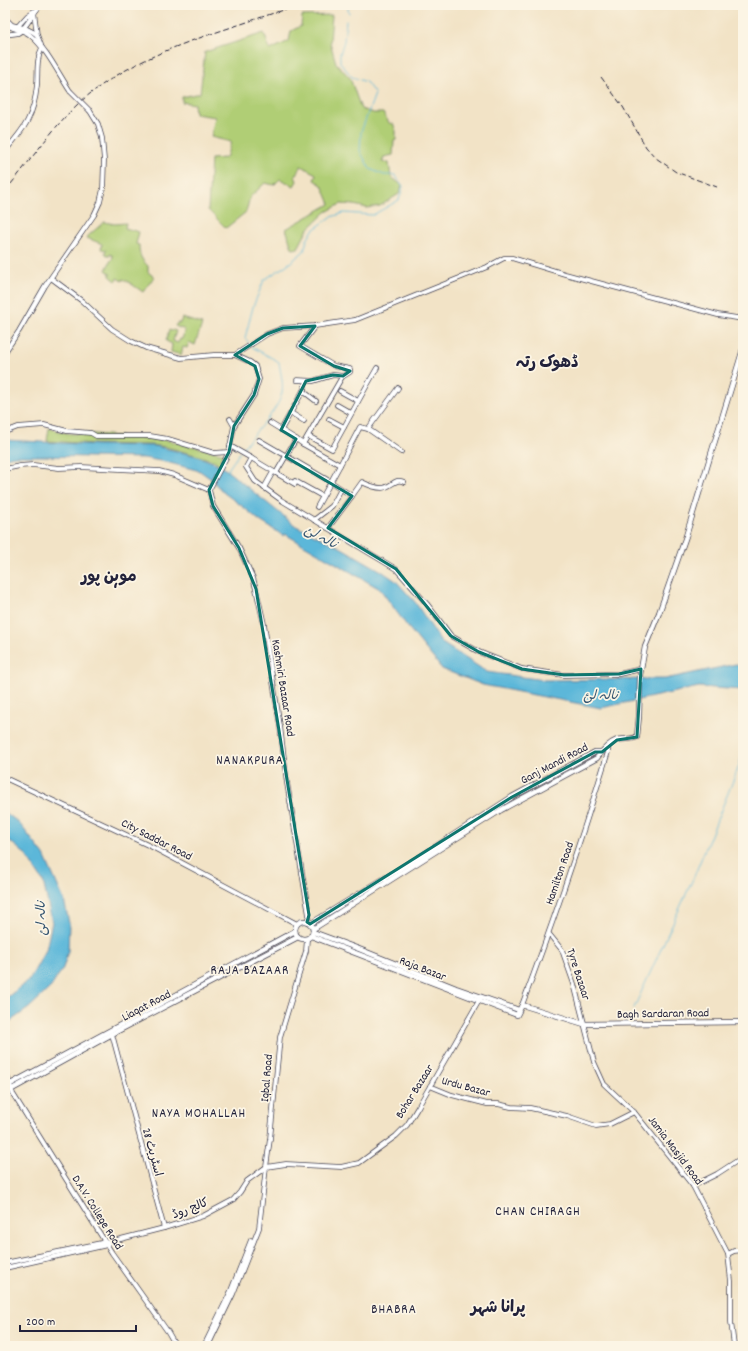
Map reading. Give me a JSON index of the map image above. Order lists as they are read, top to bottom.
{
  "streets": {
    "main road": ["Ganj Mandi Road", "Liaqat Road", "Bagh Sardaran Road"],
    "street": [
      "Kashmiri Bazaar Road",
      "City Saddar Road",
      "Hamilton Road",
      "Tyre Bazaar",
      "Iqbal Road",
      "Urdu Bazar",
      "Bohar Bazaar",
      "Jamia Masjid Road",
      "اسٹریٹ 28",
      "کالج روڈ",
      "D.A.V. College Road"
    ]
  },
  "crossings": [
    ["Kashmiri Bazaar Road", "Ganj Mandi Road"],
    ["Kashmiri Bazaar Road", "City Saddar Road"],
    ["Kashmiri Bazaar Road", "Liaqat Road"],
    ["Kashmiri Bazaar Road", "Iqbal Road"],
    ["Ganj Mandi Road", "City Saddar Road"],
    ["Ganj Mandi Road", "Hamilton Road"],
    ["Ganj Mandi Road", "Liaqat Road"],
    ["Ganj Mandi Road", "Iqbal Road"],
    ["City Saddar Road", "Liaqat Road"],
    ["City Saddar Road", "Iqbal Road"],
    ["Hamilton Road", "Tyre Bazaar"],
    ["Hamilton Road", "Bagh Sardaran Road"],
    ["Tyre Bazaar", "Bagh Sardaran Road"],
    ["Tyre Bazaar", "Jamia Masjid Road"],
    ["Liaqat Road", "Iqbal Road"],
    ["Liaqat Road", "اسٹریٹ 28"],
    ["Liaqat Road", "D.A.V. College Road"],
    ["Bagh Sardaran Road", "Jamia Masjid Road"],
    ["Iqbal Road", "Bohar Bazaar"],
    ["Iqbal Road", "کالج روڈ"],
    ["Urdu Bazar", "Bohar Bazaar"],
    ["Urdu Bazar", "Jamia Masjid Road"],
    ["Bohar Bazaar", "کالج روڈ"],
    ["اسٹریٹ 28", "کالج روڈ"],
    ["کالج روڈ", "D.A.V. College Road"]
  ],
  "districts": [
    "ڈھوک رتہ",
    "موہن پور",
    "NANAKPURA",
    "RAJA BAZAAR",
    "NAYA MOHALLAH",
    "CHAN CHIRAGH",
    "پرانا شہر",
    "BHABRA"
  ],
  "water": ["نالہ لئ"],
  "scale_bar": "200 m"
}
